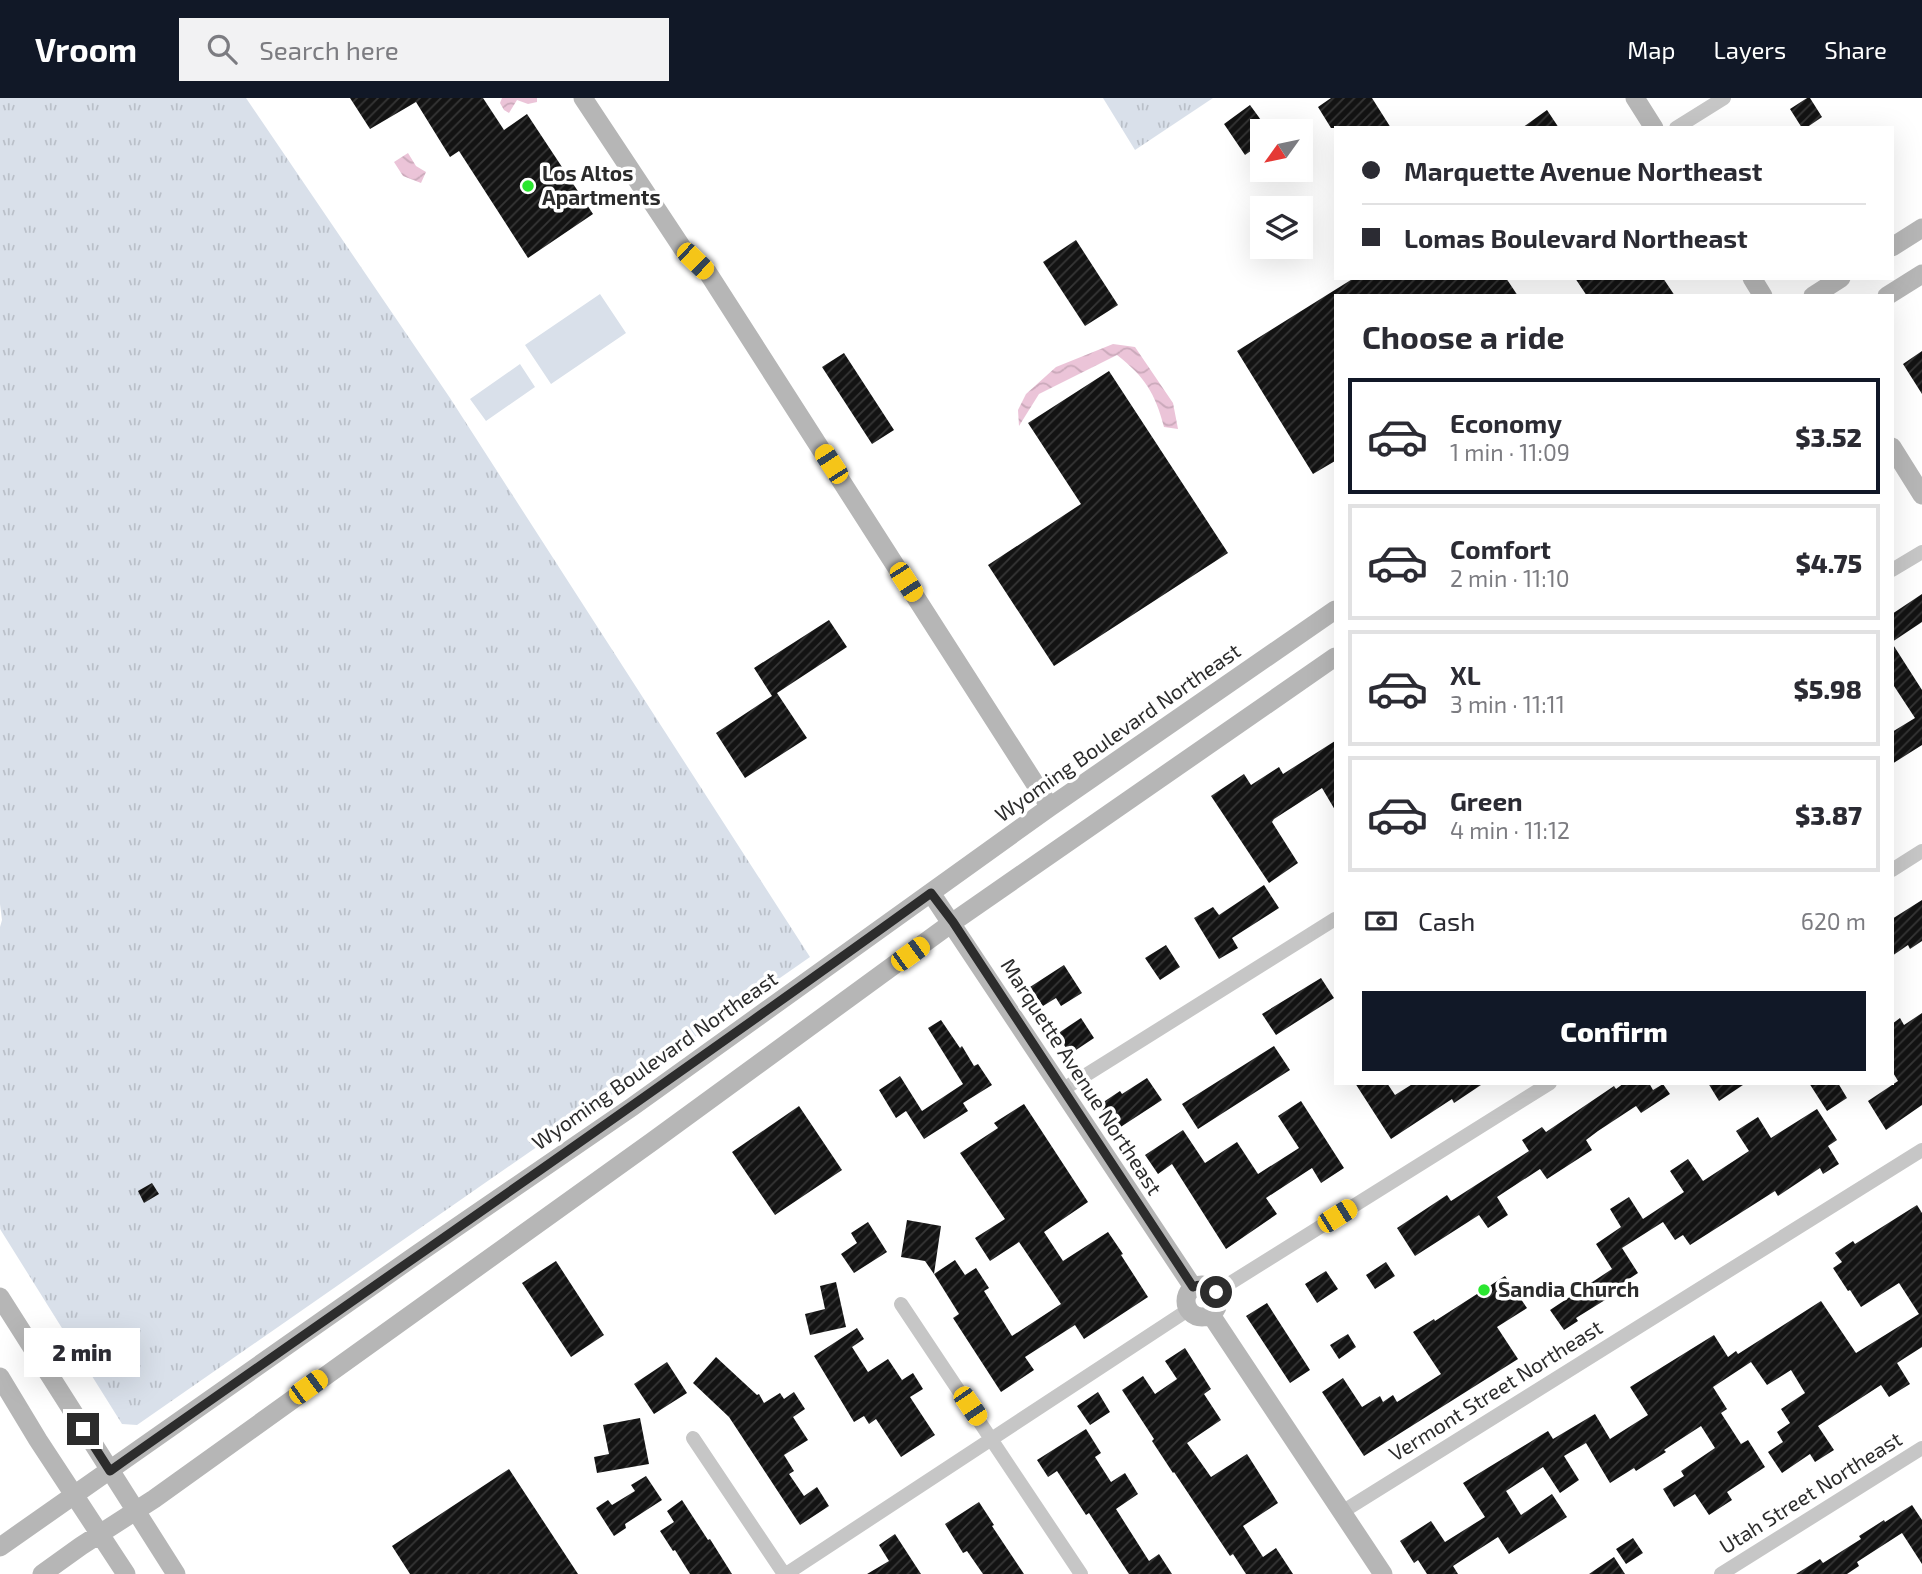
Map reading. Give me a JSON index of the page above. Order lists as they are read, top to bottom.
{
  "streets": {
    "main road": ["Wyoming Boulevard Northeast", "Marquette Avenue Northeast"],
    "street": ["Vermont Street Northeast", "Utah Street Northeast"]
  },
  "crossings": [
    ["Wyoming Boulevard Northeast", "Marquette Avenue Northeast"]
  ],
  "places": ["Los Altos Apartments", "Sandia Church"],
  "north": "bottom left",
  "page": {
    "header": "Vroom",
    "search": "Search here",
    "nav": ["Map", "Layers", "Share"],
    "banner": ["Marquette Avenue Northeast", "Lomas Boulevard Northeast"],
    "heading": "Choose a ride",
    "list": [
      {
        "name": "Economy",
        "note": "1 min · 11:09",
        "value": "$3.52"
      },
      {
        "name": "Comfort",
        "note": "2 min · 11:10",
        "value": "$4.75"
      },
      {
        "name": "XL",
        "note": "3 min · 11:11",
        "value": "$5.98"
      },
      {
        "name": "Green",
        "note": "4 min · 11:12",
        "value": "$3.87"
      }
    ],
    "pay": ["Cash", "620 m"],
    "buttons": "Confirm",
    "bubble": "2 min"
  }
}
